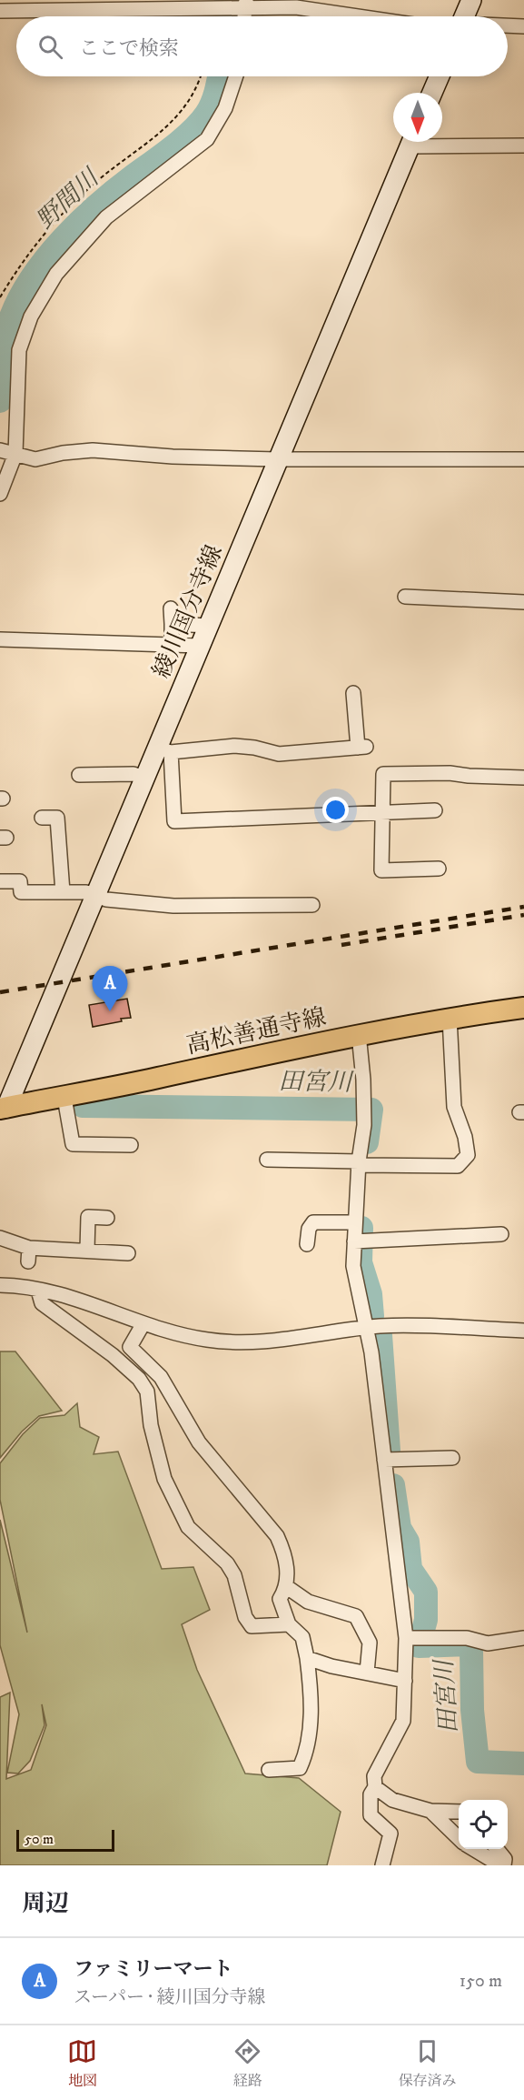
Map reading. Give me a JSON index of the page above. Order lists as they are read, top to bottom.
{
  "streets": {
    "main road": ["綾川国分寺線", "高松善通寺線"]
  },
  "crossings": [
    ["綾川国分寺線", "高松善通寺線"]
  ],
  "water": ["野間川", "田宮川"],
  "scale_bar": "50 m",
  "north": "bottom",
  "page": {
    "search": "ここで検索",
    "pins": "A",
    "scale": "50 m",
    "heading": "周辺",
    "list": [
      {
        "mark": "A",
        "name": "ファミリーマート",
        "note": "スーパー · 綾川国分寺線",
        "value": "150 m"
      }
    ],
    "nav": ["地図", "経路", "保存済み"]
  }
}
